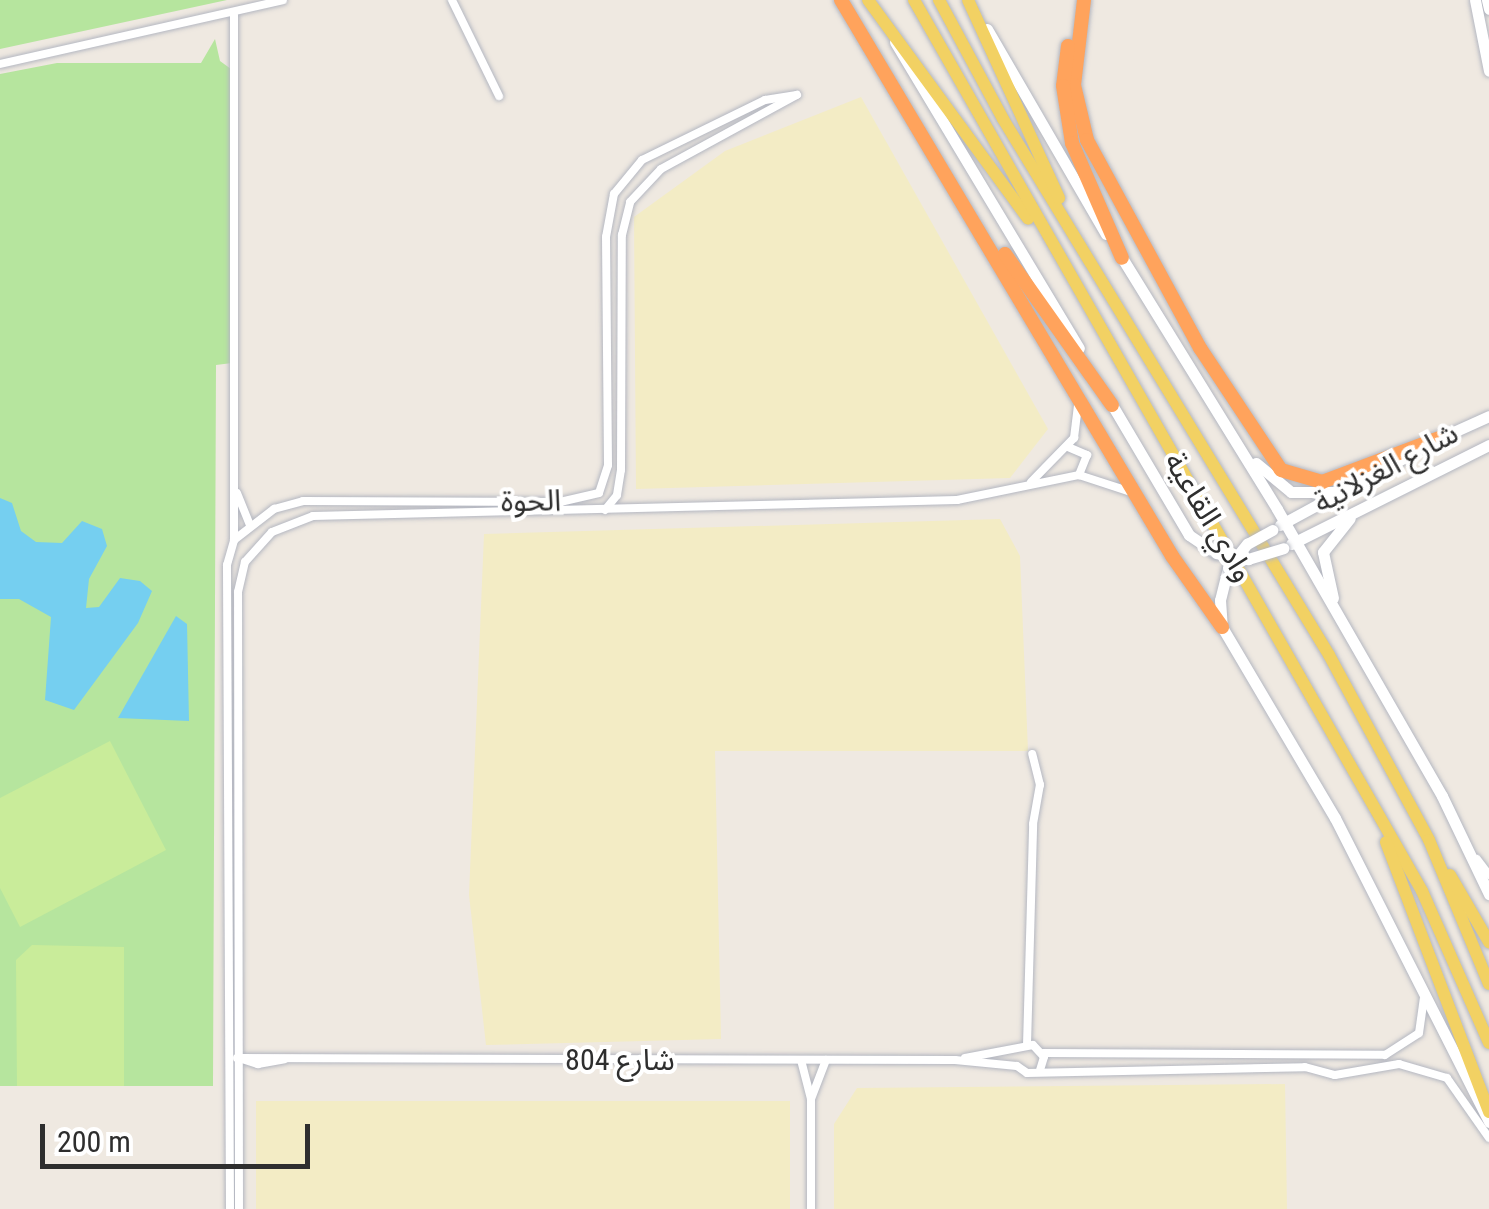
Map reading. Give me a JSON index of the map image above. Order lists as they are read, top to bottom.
{
  "streets": {
    "main road": ["وادي القاعية"],
    "street": ["شارع الغزلانية", "الحوة", "شارع 804"]
  },
  "crossings": [
    ["شارع الغزلانية", "وادي القاعية"],
    ["الحوة", "شارع 804"]
  ],
  "scale_bar": "200 m"
}
